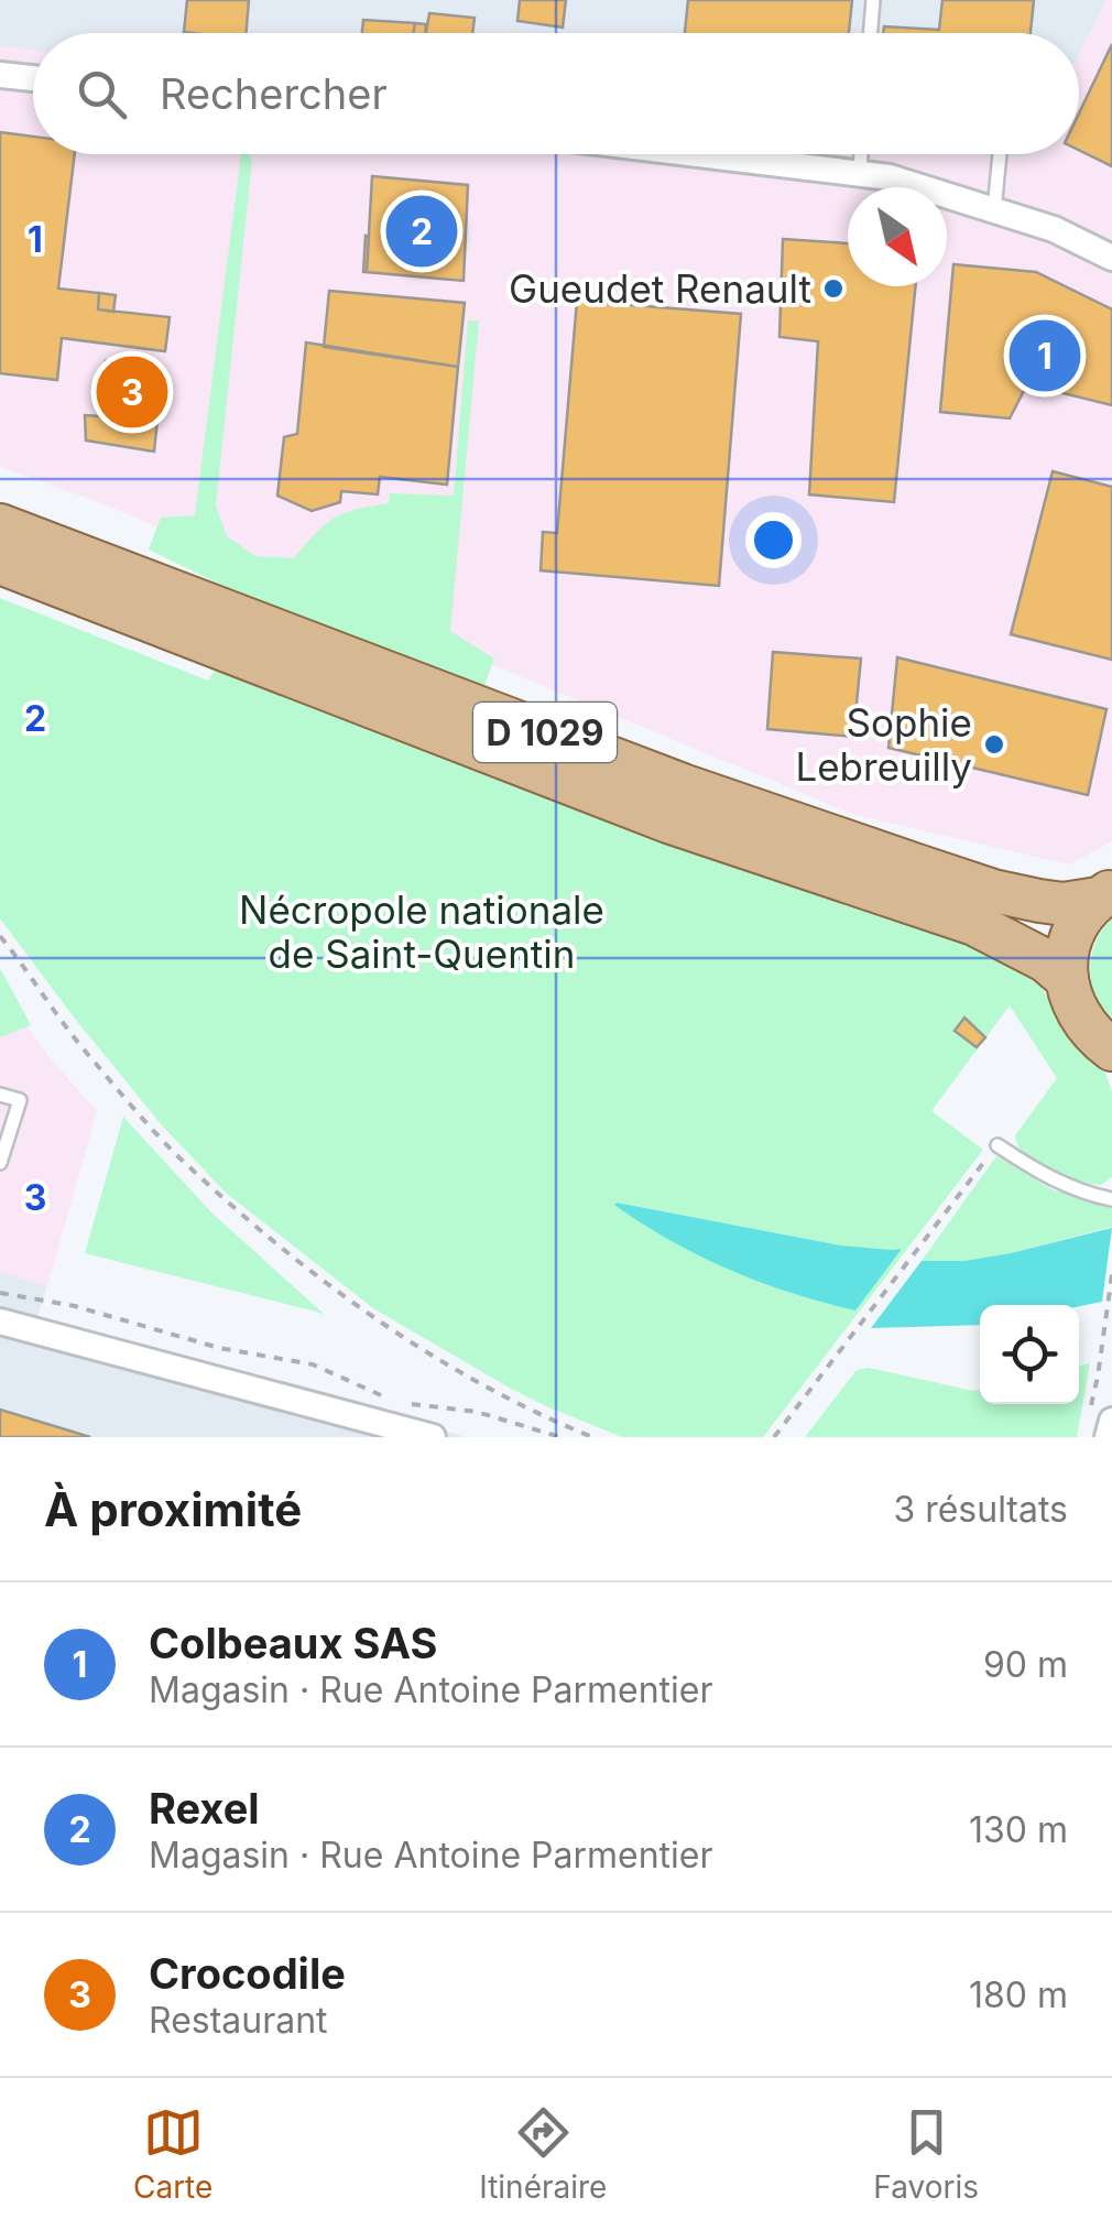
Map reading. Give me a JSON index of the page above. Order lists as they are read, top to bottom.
{
  "streets": {
    "main road": ["D 1029"]
  },
  "parks": ["Nécropole nationale de Saint-Quentin"],
  "places": ["Gueudet Renault", "Sophie Lebreuilly"],
  "north": "bottom right",
  "page": {
    "search": "Rechercher",
    "pins": ["2", "1", "3"],
    "heading": ["À proximité", "3 résultats"],
    "list": [
      {
        "mark": "1",
        "name": "Colbeaux SAS",
        "note": "Magasin · Rue Antoine Parmentier",
        "value": "90 m"
      },
      {
        "mark": "2",
        "name": "Rexel",
        "note": "Magasin · Rue Antoine Parmentier",
        "value": "130 m"
      },
      {
        "mark": "3",
        "name": "Crocodile",
        "note": "Restaurant",
        "value": "180 m"
      }
    ],
    "nav": ["Carte", "Itinéraire", "Favoris"]
  },
  "grid": {
    "rows": ["1", "2", "3"]
  }
}
